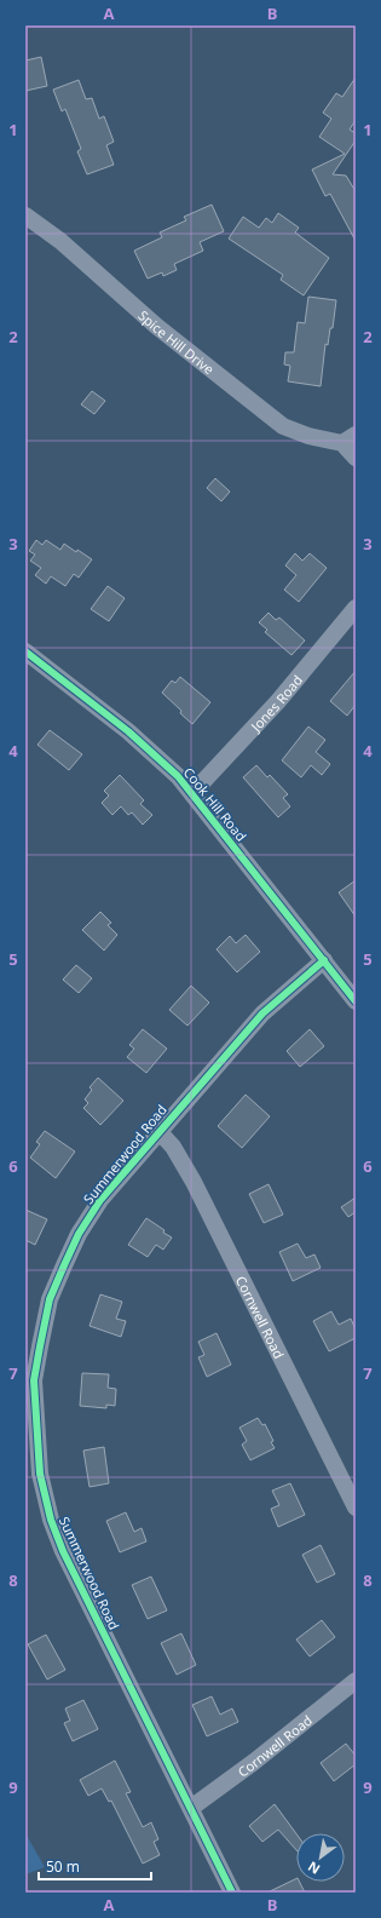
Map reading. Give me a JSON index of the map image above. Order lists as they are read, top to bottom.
{
  "streets": {
    "street": [
      "Spice Hill Drive",
      "Jones Road",
      "Cook Hill Road",
      "Summerwood Road",
      "Cornwell Road"
    ]
  },
  "crossings": [
    ["Jones Road", "Cook Hill Road"],
    ["Cook Hill Road", "Summerwood Road"],
    ["Summerwood Road", "Cornwell Road"]
  ],
  "scale_bar": "50 m",
  "north": "bottom left",
  "grid": {
    "columns": ["A", "B"],
    "rows": [
      "1",
      "2",
      "3",
      "4",
      "5",
      "6",
      "7",
      "8",
      "9"
    ]
  }
}
